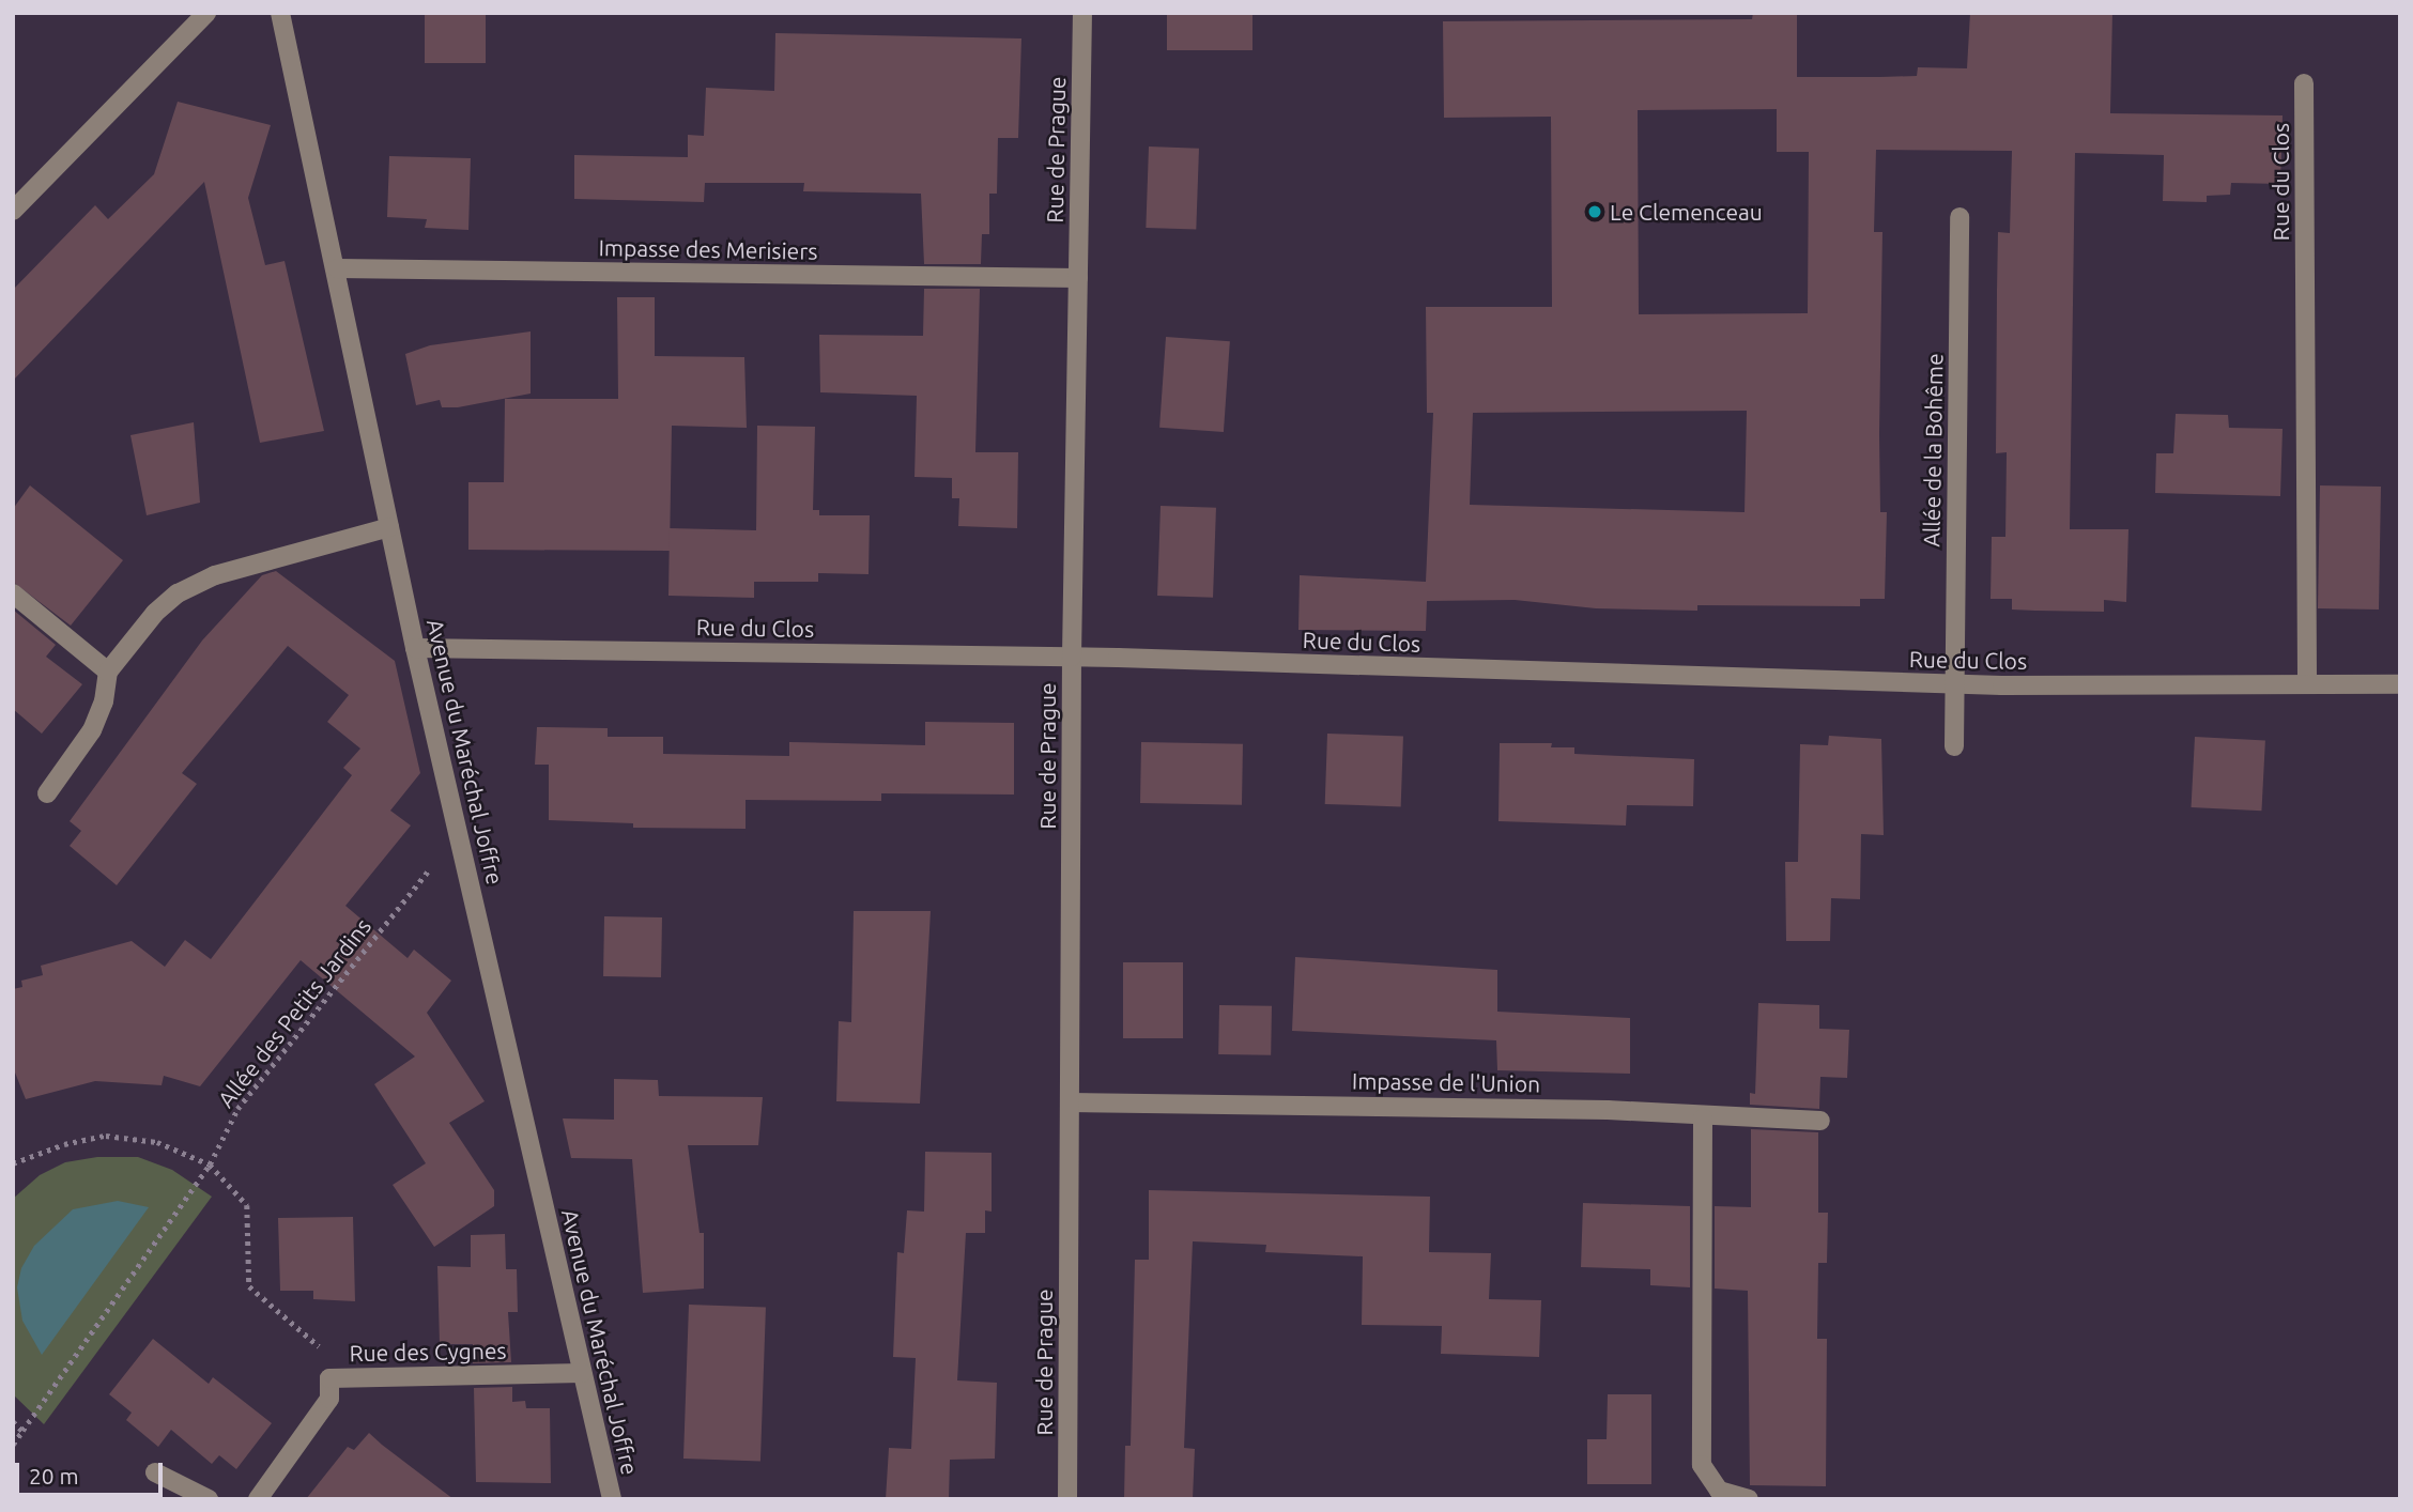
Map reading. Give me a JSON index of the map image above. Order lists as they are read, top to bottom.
{
  "streets": {
    "street": [
      "Rue de Prague",
      "Rue du Clos",
      "Impasse des Merisiers",
      "Allée de la Bohême",
      "Avenue du Maréchal Joffre",
      "Impasse de l'Union",
      "Rue des Cygnes"
    ],
    "path": ["Allée des Petits Jardins"]
  },
  "crossings": [
    ["Rue de Prague", "Rue du Clos"],
    ["Rue de Prague", "Impasse des Merisiers"],
    ["Rue de Prague", "Impasse de l'Union"],
    ["Rue du Clos", "Allée de la Bohême"],
    ["Rue du Clos", "Avenue du Maréchal Joffre"],
    ["Impasse des Merisiers", "Avenue du Maréchal Joffre"],
    ["Avenue du Maréchal Joffre", "Allée des Petits Jardins"],
    ["Avenue du Maréchal Joffre", "Rue des Cygnes"]
  ],
  "places": ["Le Clemenceau"],
  "scale_bar": "20 m"
}
